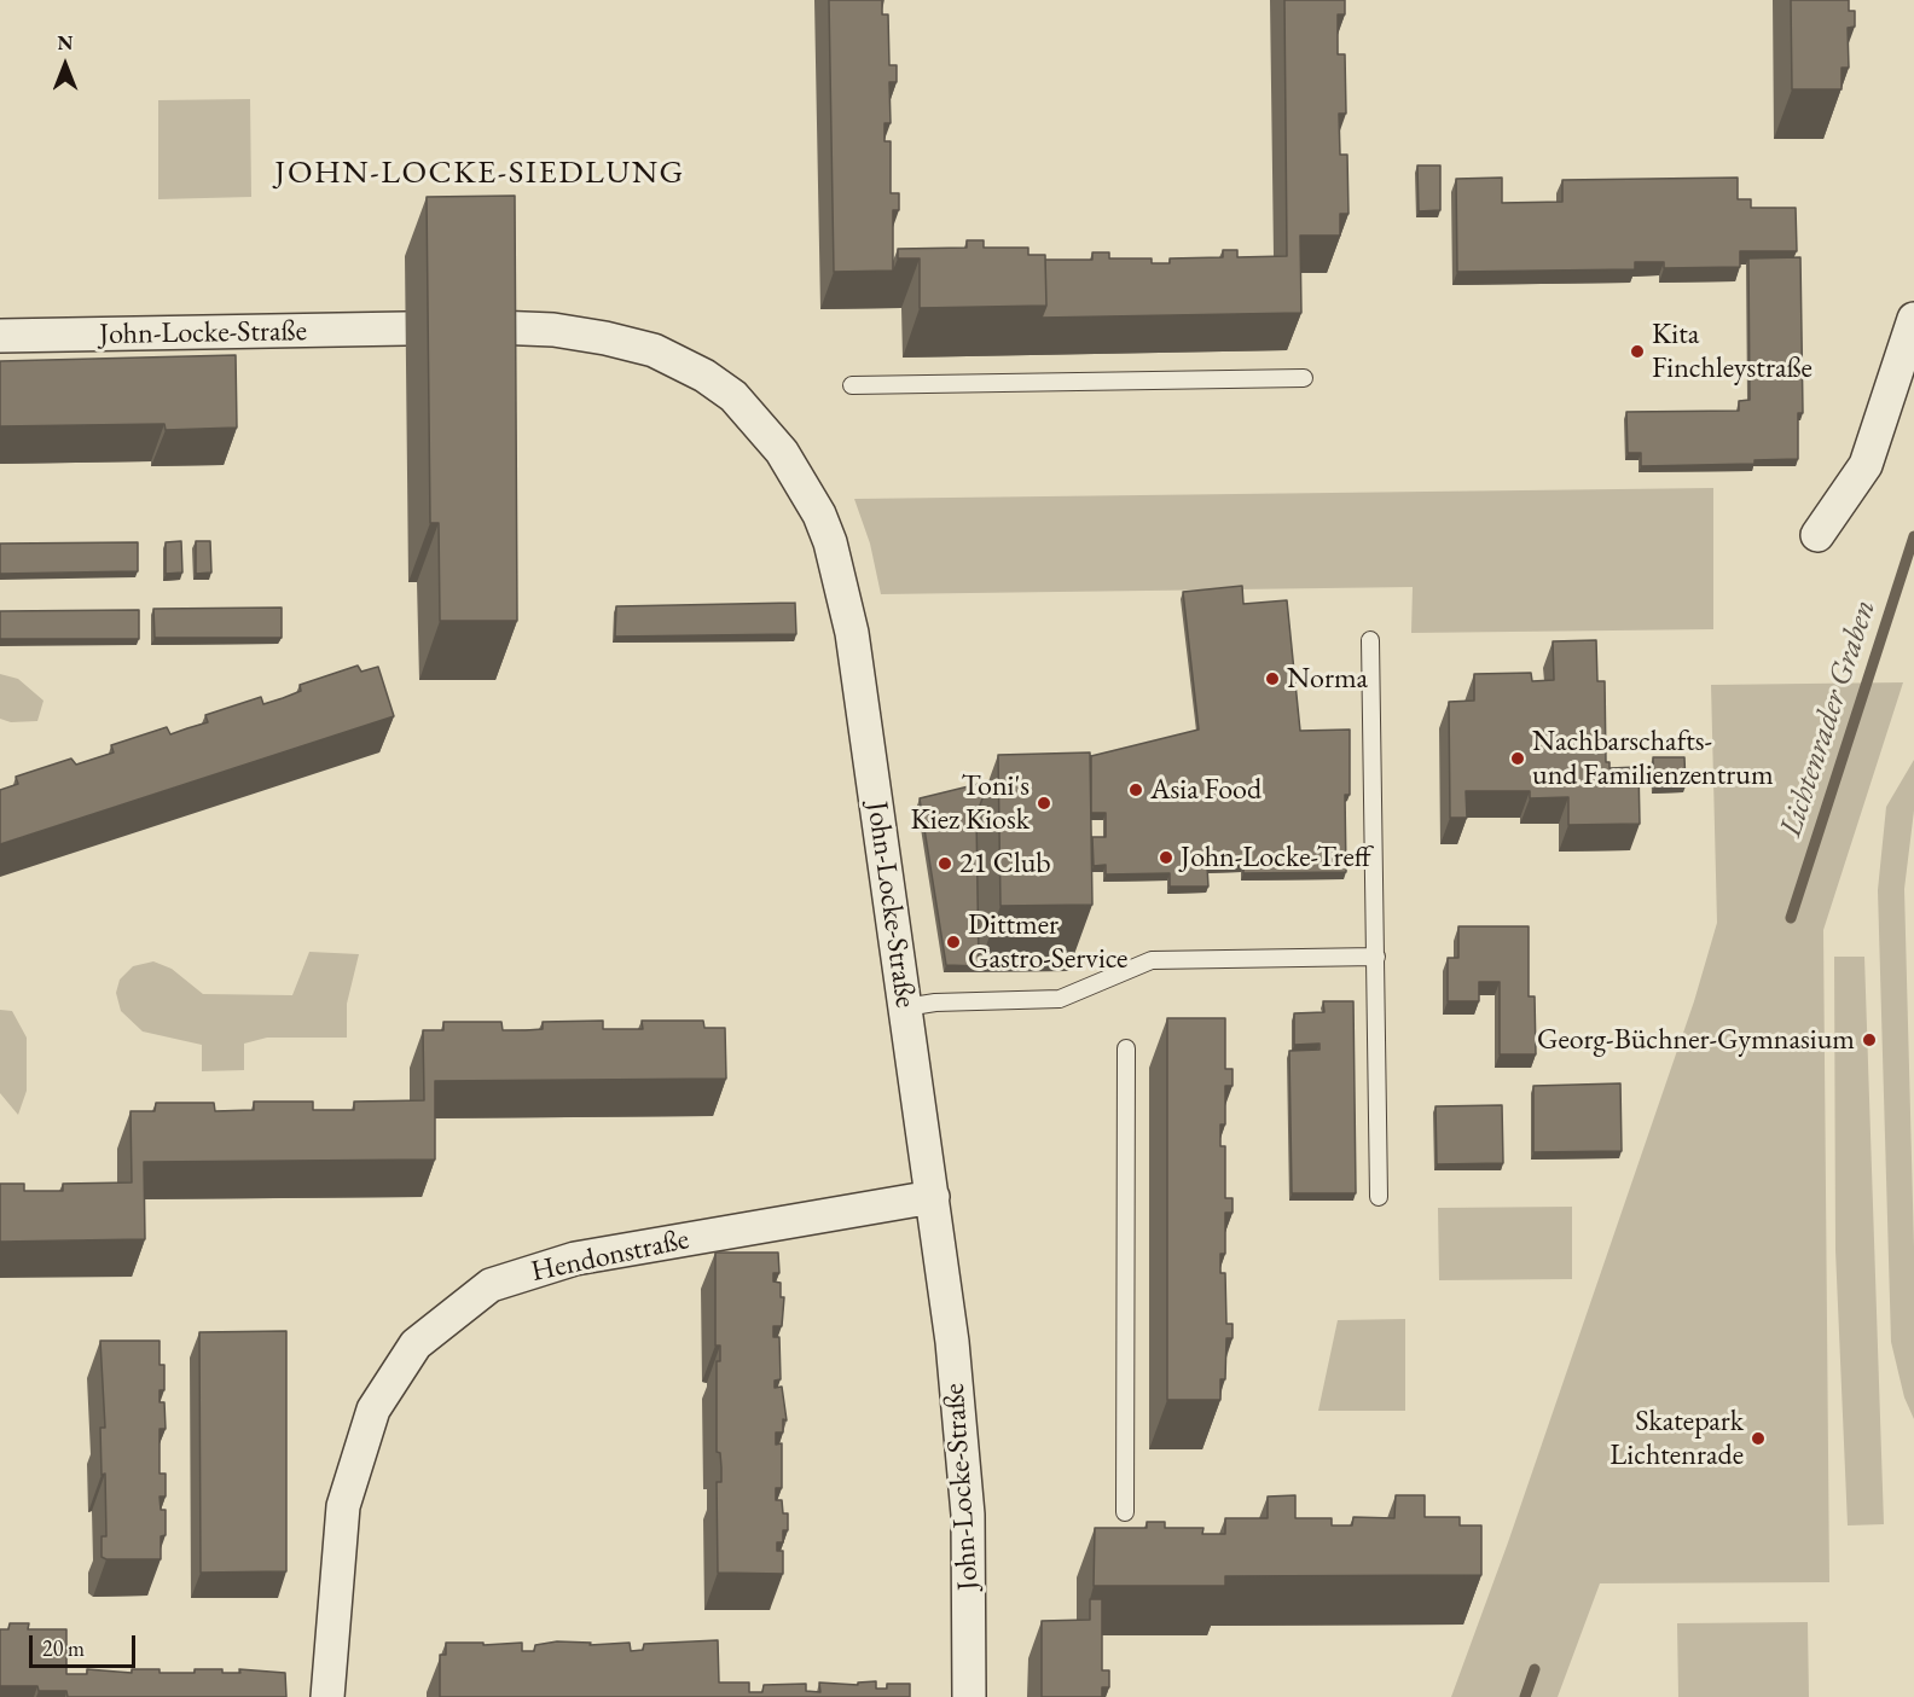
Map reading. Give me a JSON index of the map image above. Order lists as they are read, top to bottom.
{
  "streets": {
    "street": ["John-Locke-Straße", "Hendonstraße"]
  },
  "crossings": [
    ["John-Locke-Straße", "Hendonstraße"]
  ],
  "districts": ["JOHN-LOCKE-SIEDLUNG"],
  "water": ["Lichtenrader Graben"],
  "places": [
    "Kita Finchleystraße",
    "Norma",
    "Nachbarschafts- und Familienzentrum",
    "Asia Food",
    "Toni's Kiez Kiosk",
    "John-Locke-Treff",
    "21 Club",
    "Dittmer Gastro-Service",
    "Georg-Büchner-Gymnasium",
    "Skatepark Lichtenrade"
  ],
  "scale_bar": "20 m",
  "north": "top"
}
